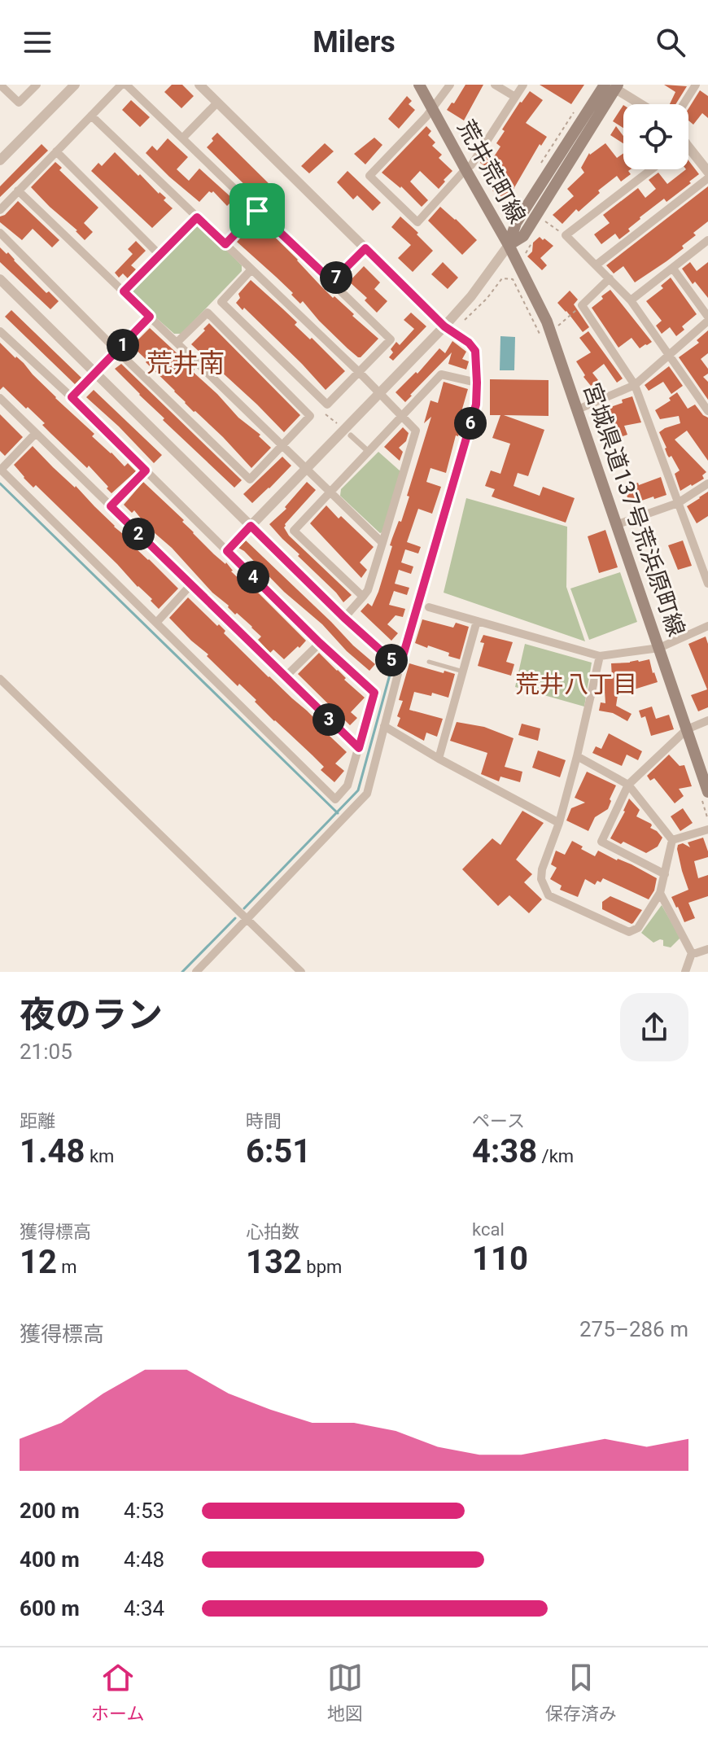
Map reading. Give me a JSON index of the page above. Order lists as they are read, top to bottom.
{
  "streets": {
    "main road": ["荒井荒町線", "宮城県道137号荒浜原町線"]
  },
  "crossings": [
    ["荒井荒町線", "宮城県道137号荒浜原町線"]
  ],
  "districts": ["荒井南", "荒井八丁目"],
  "page": {
    "header": "Milers",
    "pins": [
      "7",
      "1",
      "6",
      "2",
      "4",
      "5",
      "3"
    ],
    "heading": ["夜のラン", "21:05"],
    "stats": [
      ["距離", "1.48 km"],
      ["時間", "6:51"],
      ["ペース", "4:38 /km"],
      ["獲得標高", "12 m"],
      ["心拍数", "132 bpm"],
      ["kcal", "110"]
    ],
    "chart": ["獲得標高", "275–286 m"],
    "list": [
      {
        "name": "200 m",
        "note": "4:53"
      },
      {
        "name": "400 m",
        "note": "4:48"
      },
      {
        "name": "600 m",
        "note": "4:34"
      }
    ],
    "tabs": ["ホーム", "地図", "保存済み"]
  }
}
